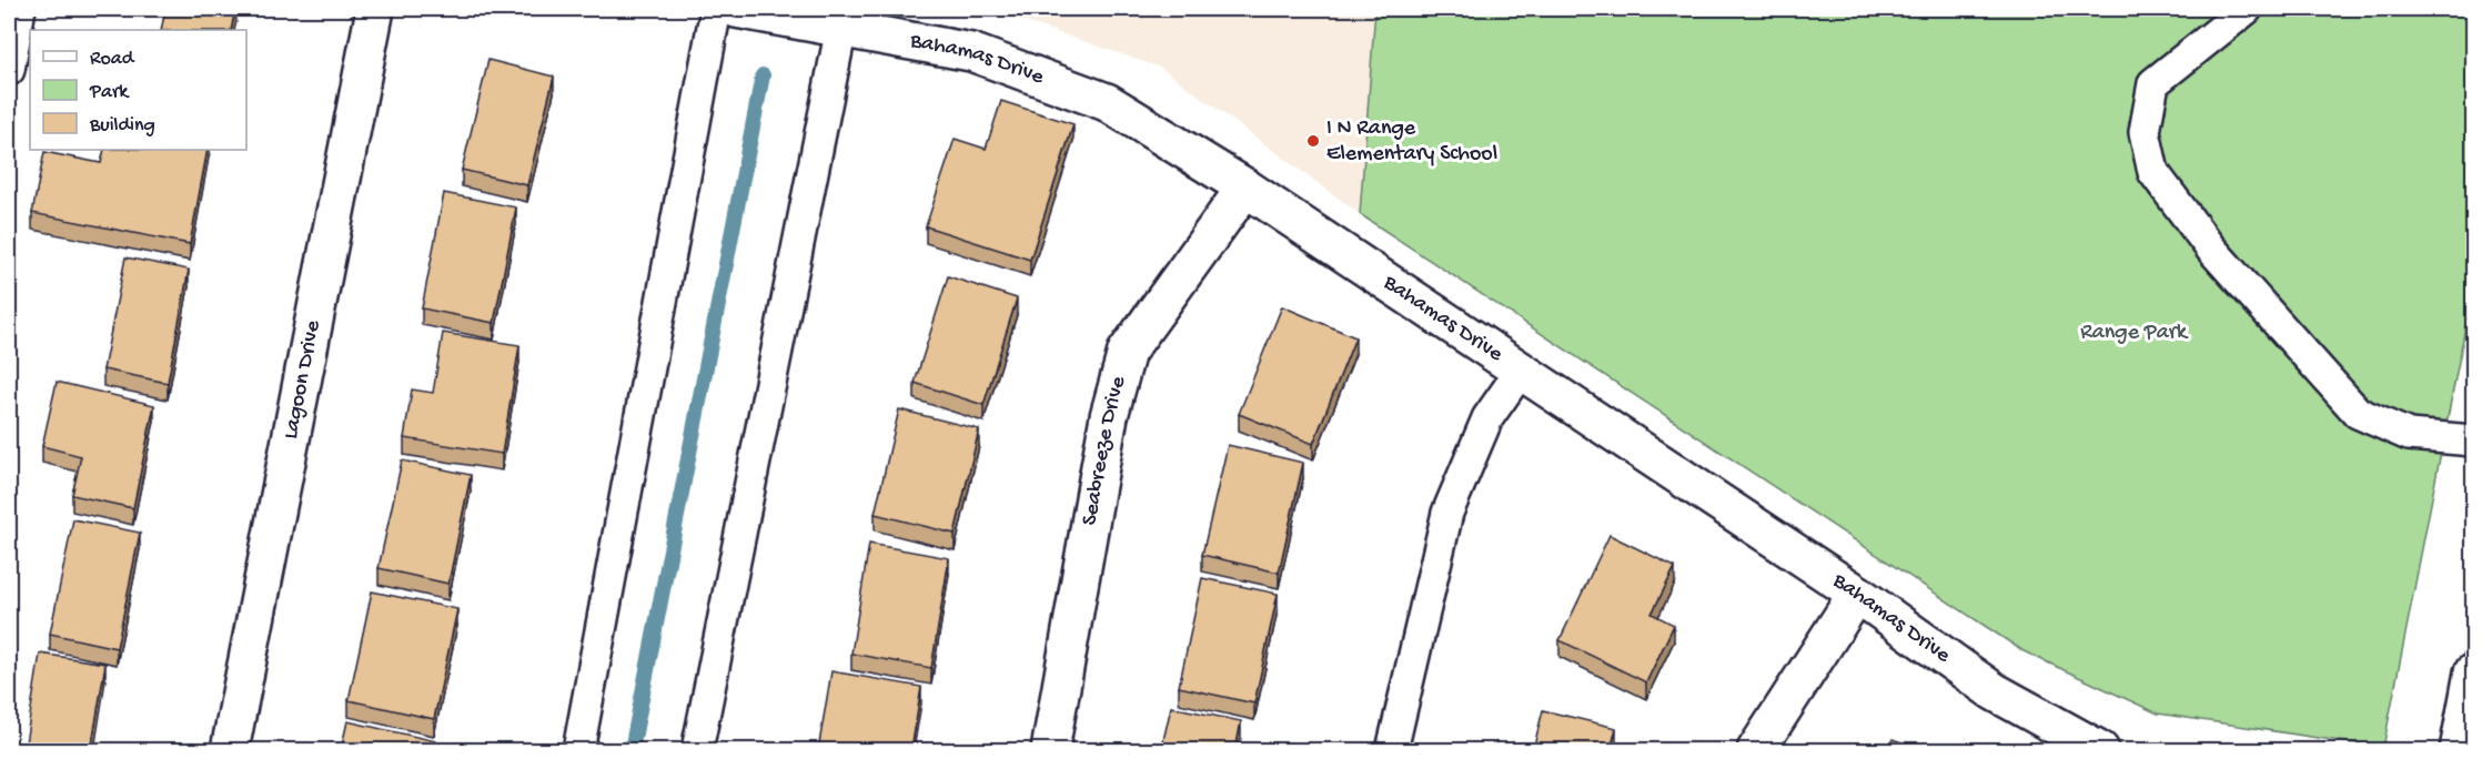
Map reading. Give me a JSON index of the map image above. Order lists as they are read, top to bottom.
{
  "streets": {
    "street": ["Bahamas Drive", "Lagoon Drive", "Seabreeze Drive"]
  },
  "crossings": [
    ["Bahamas Drive", "Seabreeze Drive"]
  ],
  "parks": ["Range Park"],
  "places": ["I N Range Elementary School"],
  "legend": ["Road", "Park", "Building"]
}
